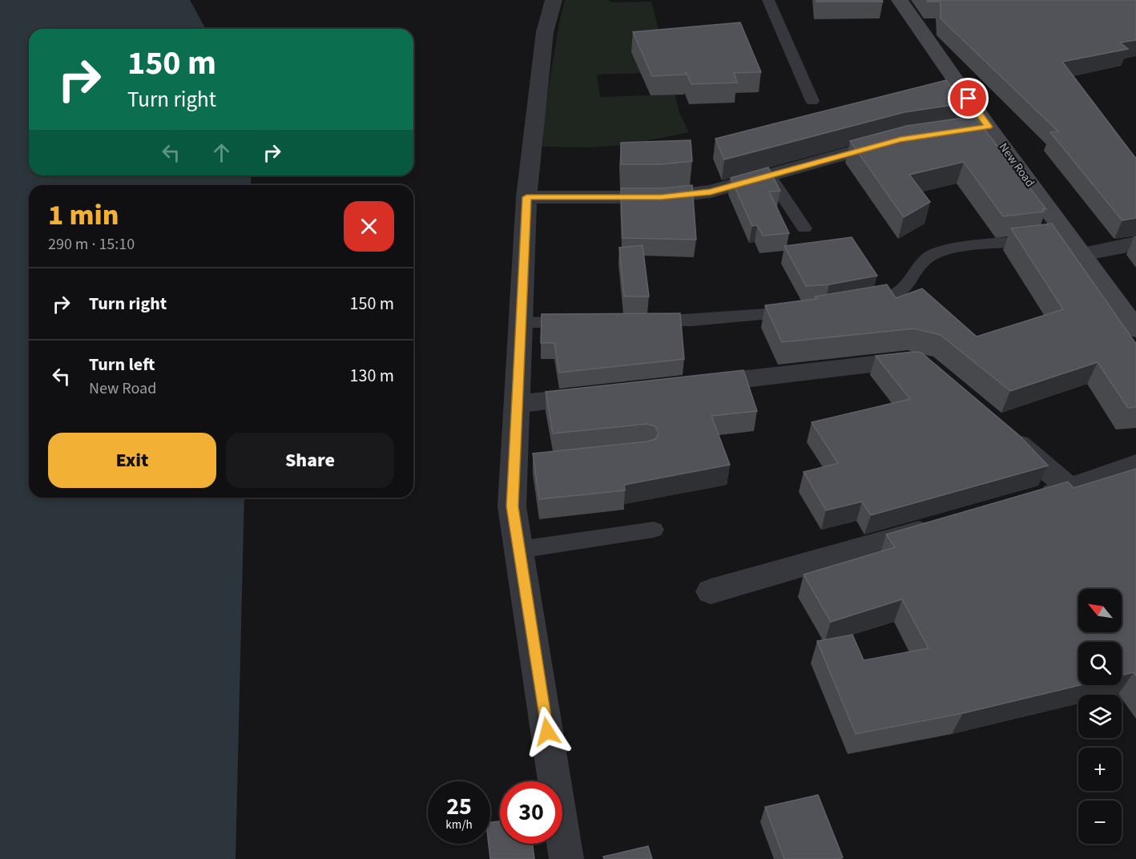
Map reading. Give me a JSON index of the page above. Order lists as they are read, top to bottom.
{
  "streets": {
    "street": ["New Road"]
  },
  "north": "top left",
  "page": {
    "turn": ["150 m", "Turn right"],
    "heading": ["1 min", "290 m · 15:10"],
    "list": [
      {
        "name": "Turn right",
        "value": "150 m"
      },
      {
        "name": "Turn left",
        "note": "New Road",
        "value": "130 m"
      }
    ],
    "buttons": ["Exit", "Share"],
    "map_buttons": ["+", "−"],
    "speed": "25 km/h",
    "limit": "30"
  }
}
